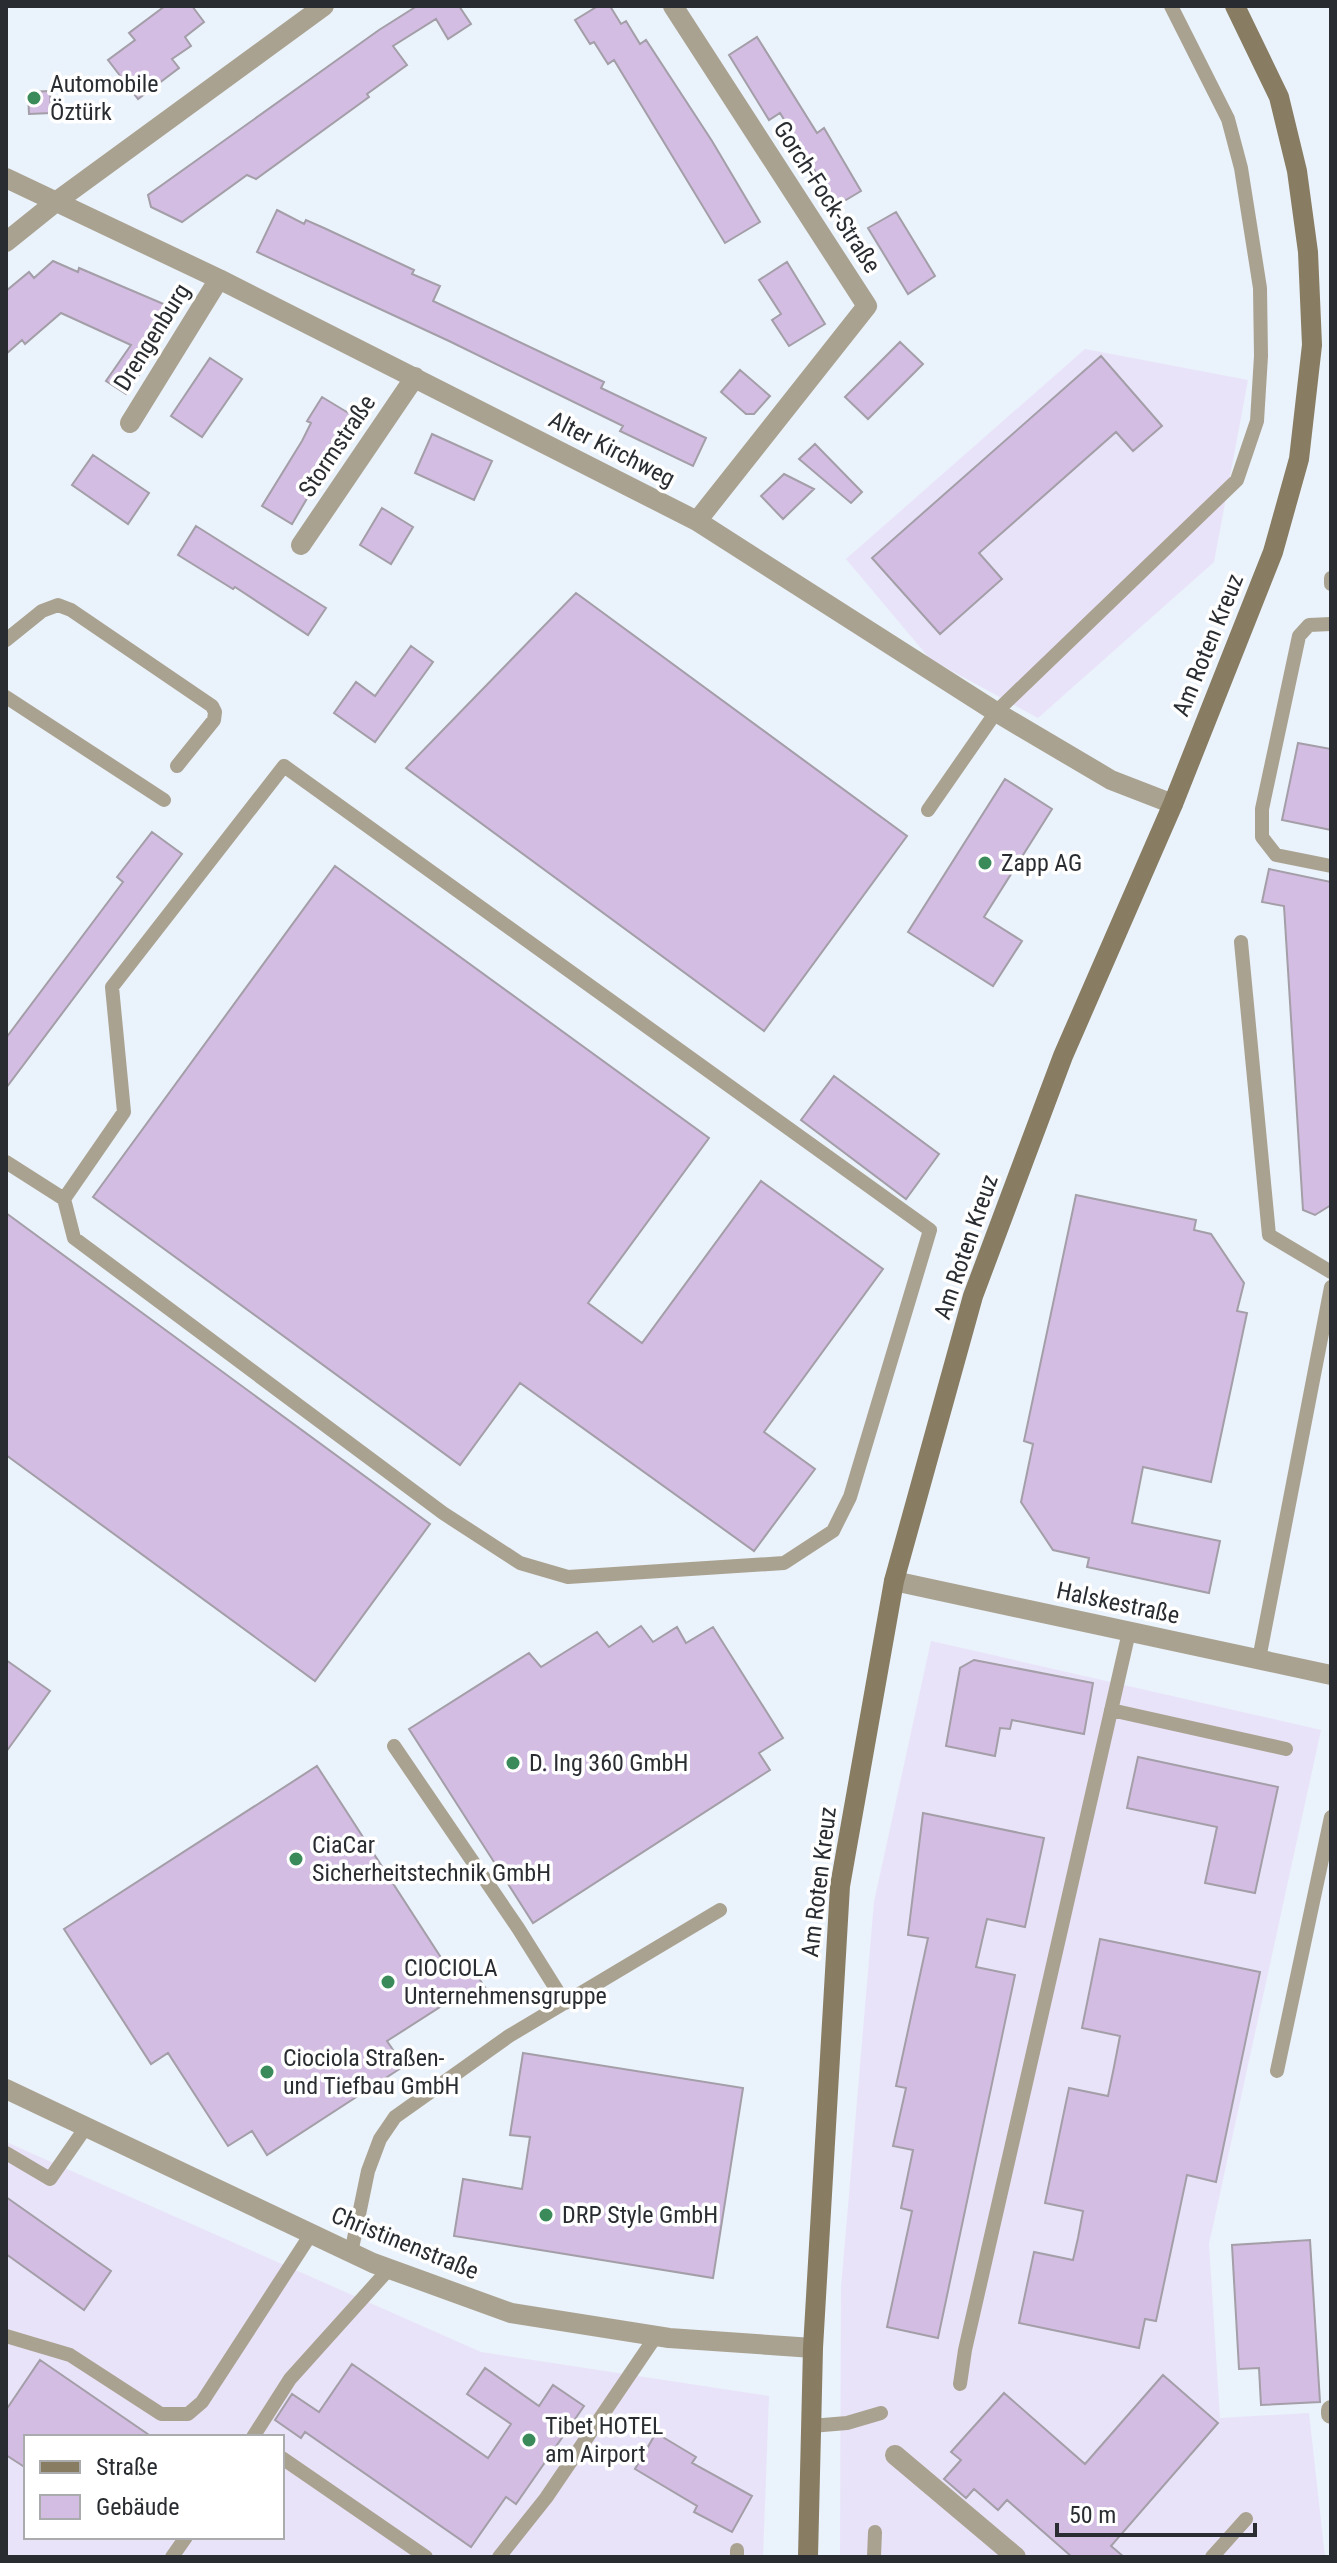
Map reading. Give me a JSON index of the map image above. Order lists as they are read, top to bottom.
{
  "streets": {
    "street": [
      "Gorch-Fock-Straße",
      "Drengenburg",
      "Stormstraße",
      "Alter Kirchweg",
      "Am Roten Kreuz",
      "Halskestraße",
      "Christinenstraße"
    ]
  },
  "crossings": [
    ["Gorch-Fock-Straße", "Alter Kirchweg"],
    ["Drengenburg", "Alter Kirchweg"],
    ["Stormstraße", "Alter Kirchweg"],
    ["Alter Kirchweg", "Am Roten Kreuz"],
    ["Am Roten Kreuz", "Halskestraße"],
    ["Am Roten Kreuz", "Christinenstraße"]
  ],
  "places": [
    "Automobile Öztürk",
    "Zapp AG",
    "D. Ing 360 GmbH",
    "CiaCar Sicherheitstechnik GmbH",
    "CIOCIOLA Unternehmensgruppe",
    "Ciociola Straßen- und Tiefbau GmbH",
    "DRP Style GmbH",
    "Tibet HOTEL am Airport"
  ],
  "legend": ["Straße", "Gebäude"],
  "scale_bar": "50 m"
}
